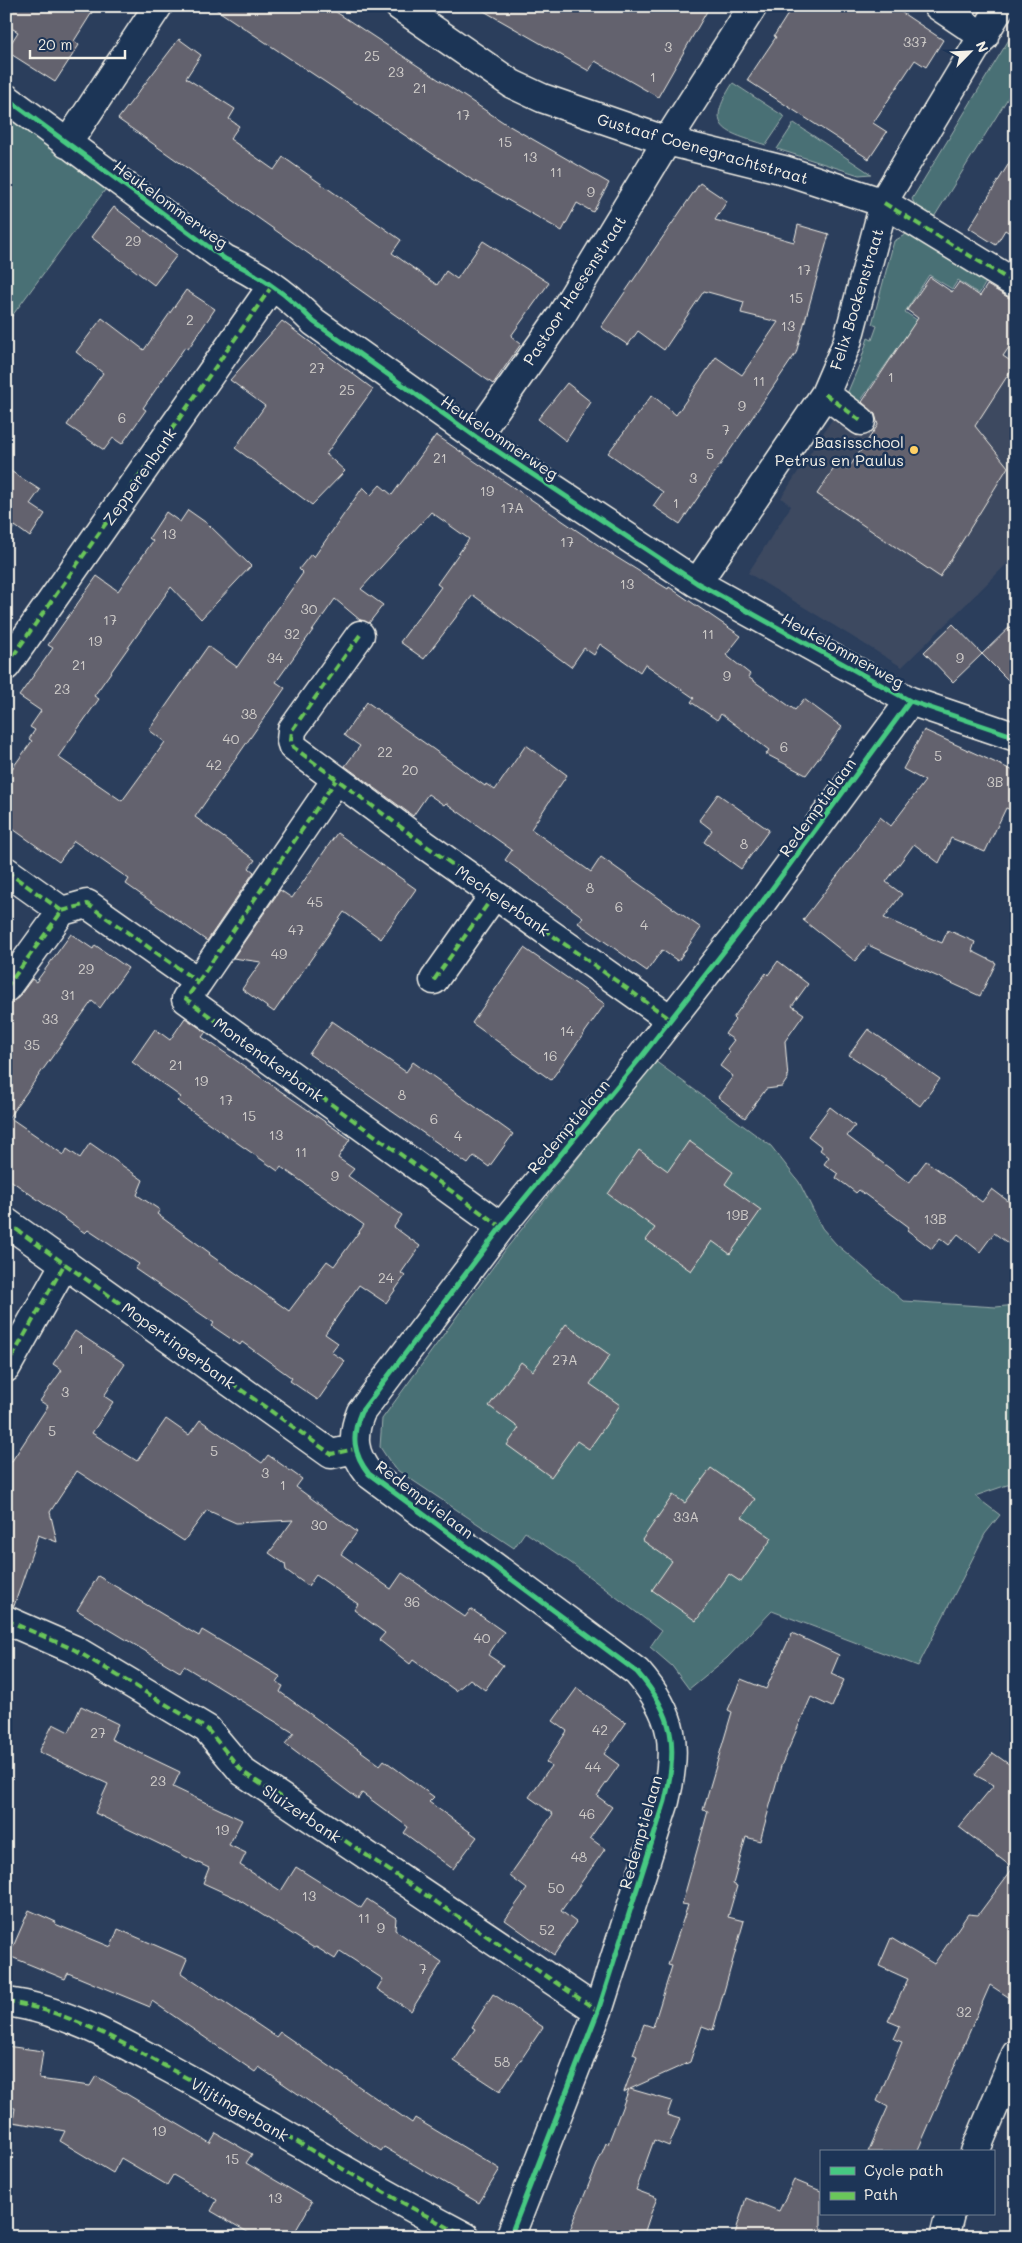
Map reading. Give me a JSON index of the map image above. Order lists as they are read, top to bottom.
{
  "streets": {
    "street": [
      "Gustaaf Coenegrachtstraat",
      "Heukelommerweg",
      "Pastoor Haesenstraat",
      "Felix Bockenstraat",
      "Zepperenbank",
      "Redemptielaan",
      "Mechelerbank",
      "Montenakerbank",
      "Mopertingerbank",
      "Sluizerbank",
      "Vlijtingerbank"
    ]
  },
  "crossings": [
    ["Gustaaf Coenegrachtstraat", "Pastoor Haesenstraat"],
    ["Gustaaf Coenegrachtstraat", "Felix Bockenstraat"],
    ["Heukelommerweg", "Pastoor Haesenstraat"],
    ["Heukelommerweg", "Felix Bockenstraat"],
    ["Heukelommerweg", "Zepperenbank"],
    ["Heukelommerweg", "Redemptielaan"],
    ["Redemptielaan", "Mechelerbank"],
    ["Redemptielaan", "Montenakerbank"],
    ["Redemptielaan", "Mopertingerbank"],
    ["Redemptielaan", "Sluizerbank"]
  ],
  "places": ["Basisschool Petrus en Paulus"],
  "house_numbers": [
    "337",
    "3",
    "25",
    "23",
    "1",
    "21",
    "17",
    "15",
    "13",
    "11",
    "9",
    "29",
    "17",
    "15",
    "2",
    "13",
    "27",
    "1",
    "11",
    "25",
    "9",
    "6",
    "7",
    "5",
    "21",
    "3",
    "19",
    "1",
    "17A",
    "13",
    "17",
    "13",
    "30",
    "17",
    "32",
    "11",
    "19",
    "34",
    "9",
    "21",
    "9",
    "23",
    "38",
    "40",
    "6",
    "22",
    "5",
    "42",
    "20",
    "3B",
    "8",
    "8",
    "45",
    "6",
    "4",
    "47",
    "49",
    "29",
    "31",
    "33",
    "14",
    "35",
    "16",
    "21",
    "19",
    "8",
    "17",
    "15",
    "6",
    "13",
    "4",
    "11",
    "9",
    "19B",
    "13B",
    "24",
    "1",
    "27A",
    "3",
    "5",
    "5",
    "3",
    "1",
    "33A",
    "30",
    "36",
    "40",
    "42",
    "27",
    "44",
    "23",
    "46",
    "19",
    "48",
    "50",
    "13",
    "11",
    "9",
    "52",
    "7",
    "32",
    "58",
    "19",
    "15",
    "13"
  ],
  "legend": ["Cycle path", "Path"],
  "scale_bar": "20 m",
  "north": "top right"
}
